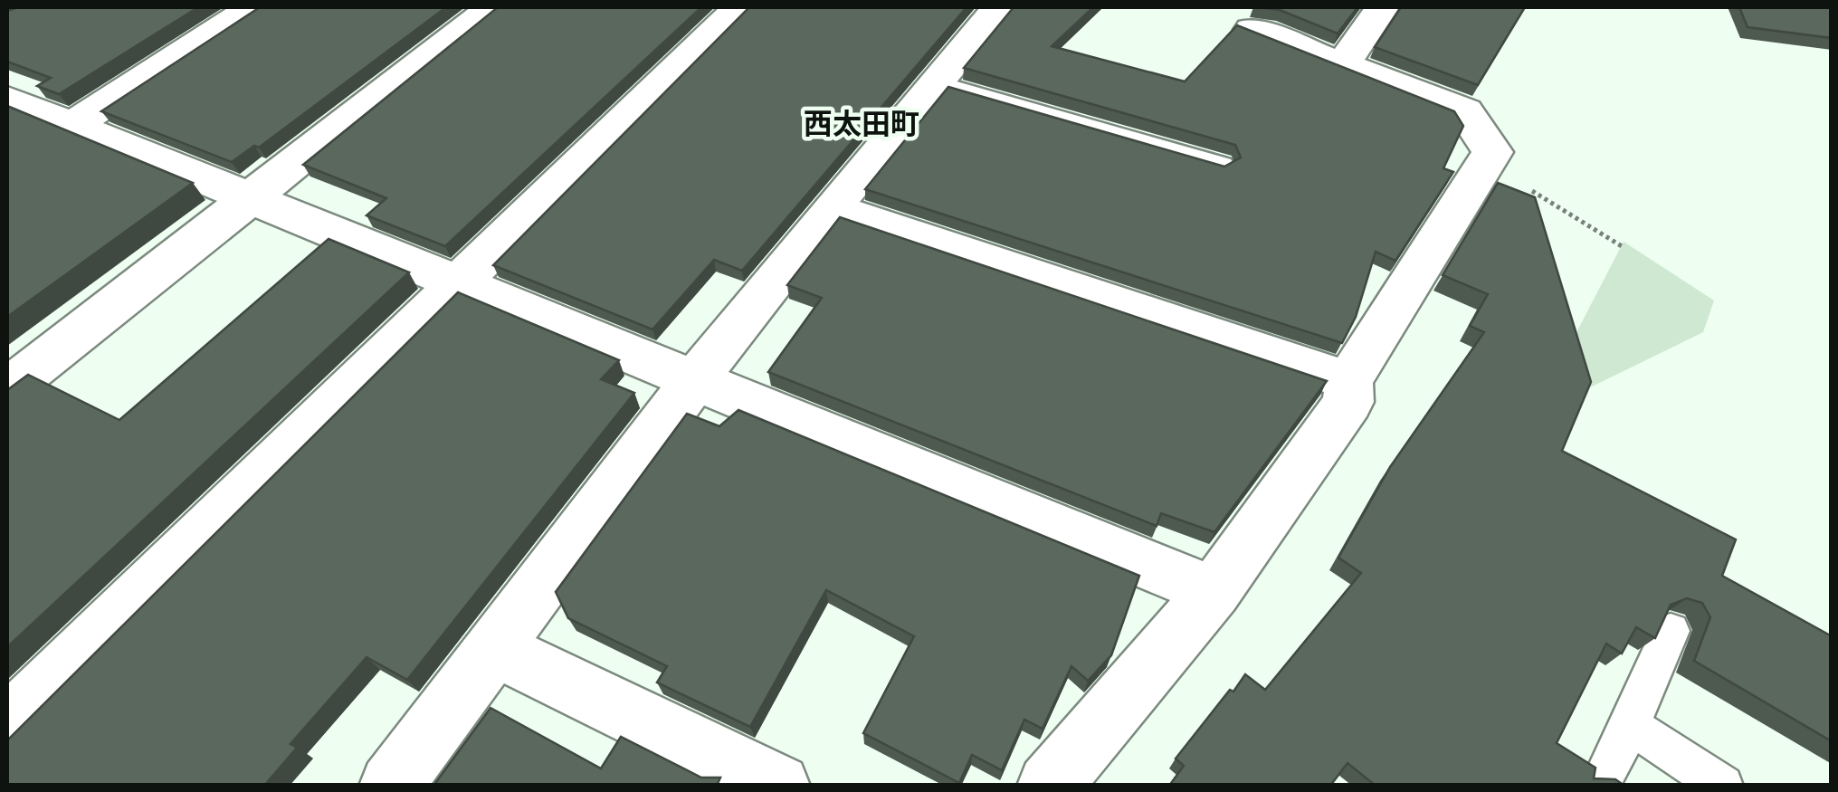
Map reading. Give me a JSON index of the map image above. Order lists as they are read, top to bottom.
{
  "districts": ["西太田町"]
}
